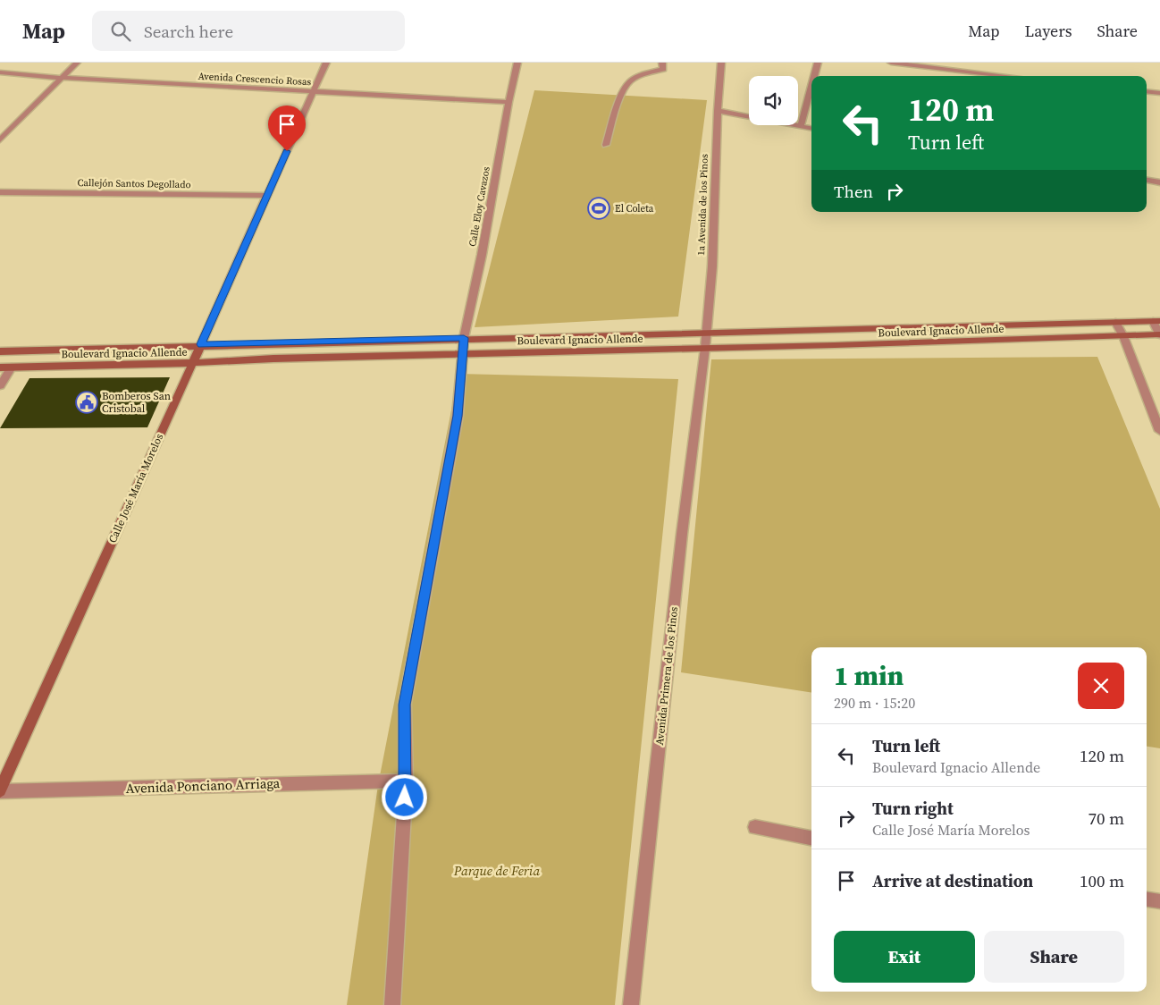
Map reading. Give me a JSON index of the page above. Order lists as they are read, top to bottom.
{
  "streets": {
    "main road": ["Boulevard Ignacio Allende", "Calle José María Morelos"],
    "street": [
      "Avenida Crescencio Rosas",
      "Callejón Santos Degollado",
      "1a Avenida de los Pinos",
      "Calle Eloy Cavazos",
      "Avenida Primera de los Pinos",
      "Avenida Ponciano Arriaga"
    ]
  },
  "crossings": [
    ["Avenida Crescencio Rosas", "Calle Eloy Cavazos"],
    ["Avenida Crescencio Rosas", "Calle José María Morelos"],
    ["Callejón Santos Degollado", "Calle José María Morelos"],
    ["1a Avenida de los Pinos", "Boulevard Ignacio Allende"],
    ["1a Avenida de los Pinos", "Avenida Primera de los Pinos"],
    ["Calle Eloy Cavazos", "Boulevard Ignacio Allende"],
    ["Calle Eloy Cavazos", "Avenida Ponciano Arriaga"],
    ["Boulevard Ignacio Allende", "Calle José María Morelos"],
    ["Boulevard Ignacio Allende", "Avenida Primera de los Pinos"],
    ["Calle José María Morelos", "Avenida Ponciano Arriaga"]
  ],
  "parks": ["Parque de Feria"],
  "places": {
    "sports": ["El Coleta"],
    "public building": ["Bomberos San Cristobal"]
  },
  "page": {
    "header": "Map",
    "search": "Search here",
    "nav": ["Map", "Layers", "Share"],
    "turn": ["120 m", "Turn left"],
    "then": "Then",
    "heading": ["1 min", "290 m · 15:20"],
    "list": [
      {
        "name": "Turn left",
        "note": "Boulevard Ignacio Allende",
        "value": "120 m"
      },
      {
        "name": "Turn right",
        "note": "Calle José María Morelos",
        "value": "70 m"
      },
      {
        "name": "Arrive at destination",
        "value": "100 m"
      }
    ],
    "buttons": ["Exit", "Share"]
  }
}
